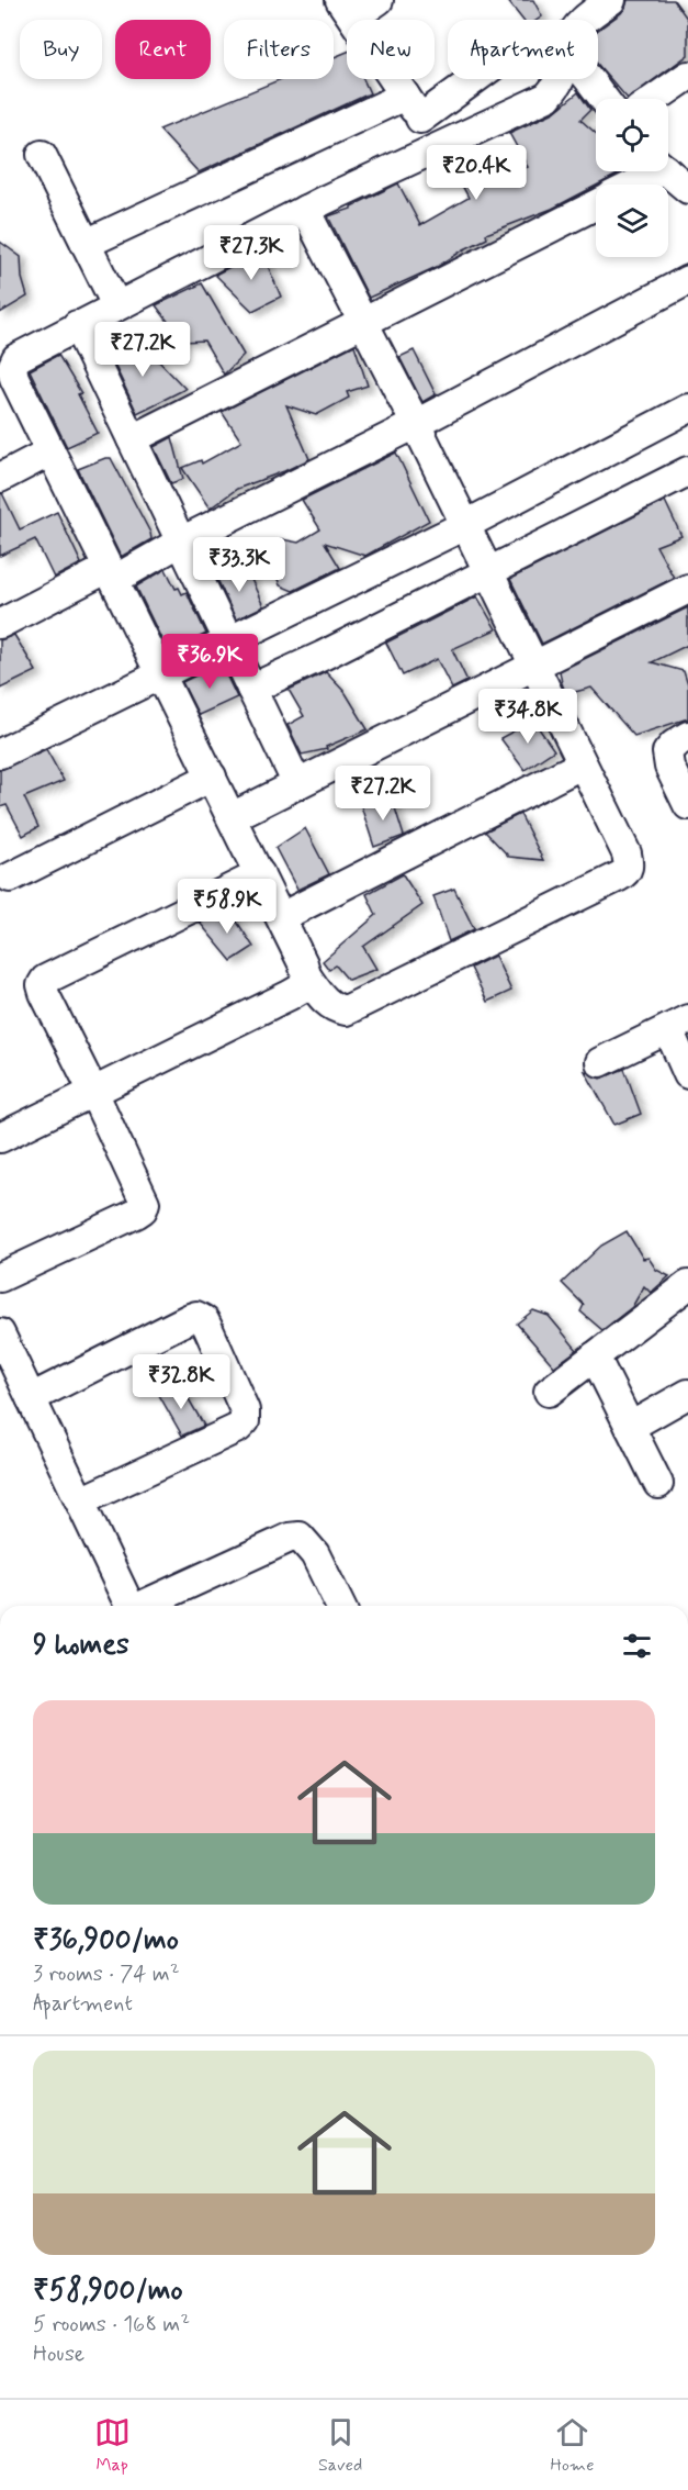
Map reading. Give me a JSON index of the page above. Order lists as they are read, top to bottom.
{
  "page": {
    "chip": [
      "Buy",
      "Rent",
      "Filters",
      "New",
      "Apartment"
    ],
    "price": [
      "₹20.4K",
      "₹27.3K",
      "₹27.2K",
      "₹33.3K",
      "₹36.9K",
      "₹34.8K",
      "₹27.2K",
      "₹58.9K",
      "₹32.8K"
    ],
    "heading": "9 homes",
    "list": [
      {
        "name": "₹36,900/mo",
        "note": "3 rooms · 74 m² · Apartment"
      },
      {
        "name": "₹58,900/mo",
        "note": "5 rooms · 168 m² · House"
      }
    ],
    "tabs": ["Map", "Saved", "Home"]
  }
}
